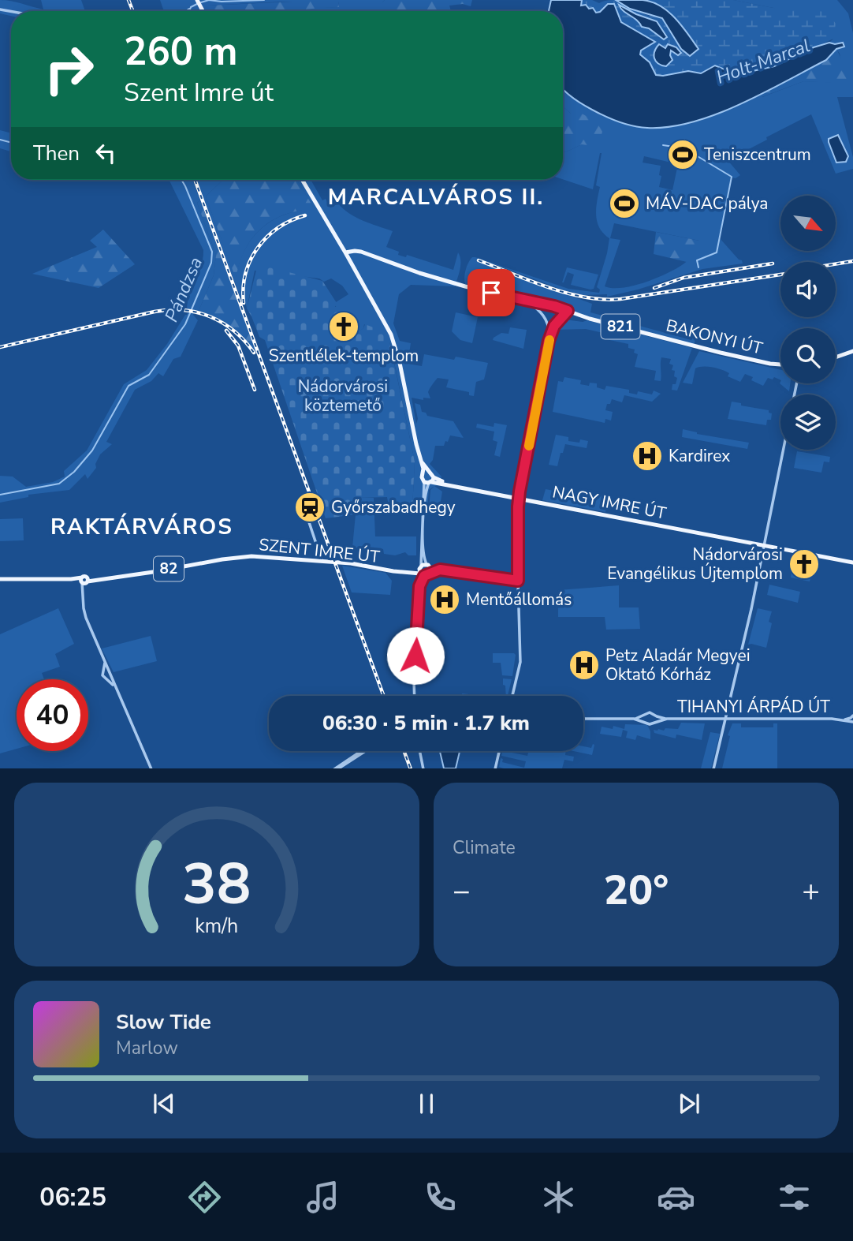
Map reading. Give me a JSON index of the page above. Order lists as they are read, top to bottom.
{
  "streets": {
    "main road": [
      "821",
      "BAKONYI ÚT",
      "NAGY IMRE ÚT",
      "SZENT IMRE ÚT",
      "82"
    ],
    "street": ["TIHANYI ÁRPÁD ÚT"]
  },
  "crossings": [
    ["SZENT IMRE ÚT", "82"]
  ],
  "districts": ["MARCALVÁROS II.", "RAKTÁRVÁROS"],
  "water": ["Holt-Marcal", "Pándzsa"],
  "parks": ["Nádorvárosi köztemető"],
  "places": {
    "sports": ["Teniszcentrum", "MÁV-DAC pálya"],
    "church": ["Szentlélek-templom", "Nádorvárosi Evangélikus Újtemplom"],
    "hospital": ["Kardirex", "Mentőállomás", "Petz Aladár Megyei Oktató Kórház"],
    "station": ["Győrszabadhegy"]
  },
  "north": "bottom right",
  "page": {
    "turn": ["260 m", "Szent Imre út"],
    "then": "Then",
    "limit": "40",
    "trip": "06:30 · 5 min · 1.7 km",
    "tile": "Climate",
    "heat": ["−", "20°", "+"],
    "song": ["Slow Tide", "Marlow"],
    "tabs": "06:25",
    "gauge": ["38", "km/h"]
  }
}
